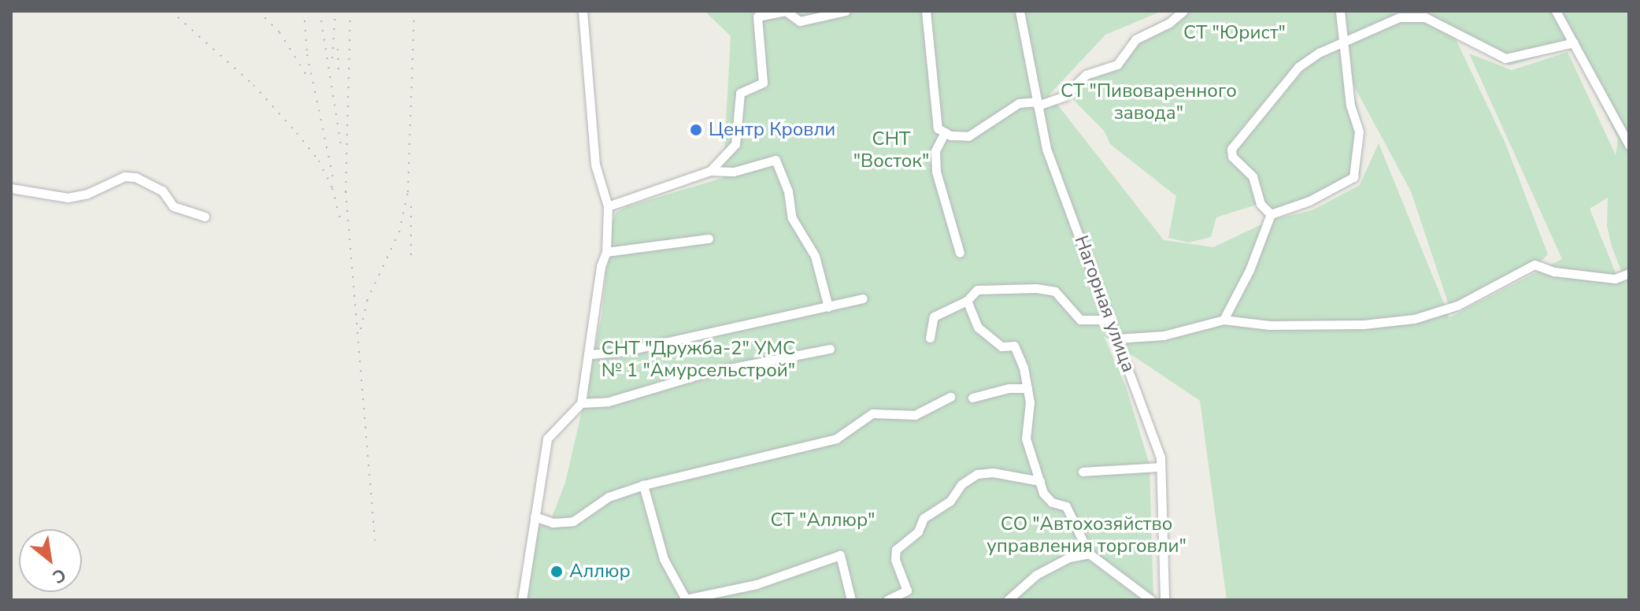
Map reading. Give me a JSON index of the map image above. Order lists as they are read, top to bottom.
{
  "streets": {
    "street": ["Нагорная улица"]
  },
  "parks": [
    "СТ \"Юрист\"",
    "СТ \"Пивоваренного завода\"",
    "СНТ \"Восток\"",
    "СНТ \"Дружба-2\" УМС № 1 \"Амурсельстрой\"",
    "СТ \"Аллюр\"",
    "СО \"Автохозяйство управления торговли\""
  ],
  "places": ["Центр Кровли", "Аллюр"],
  "north": "bottom right"
}
